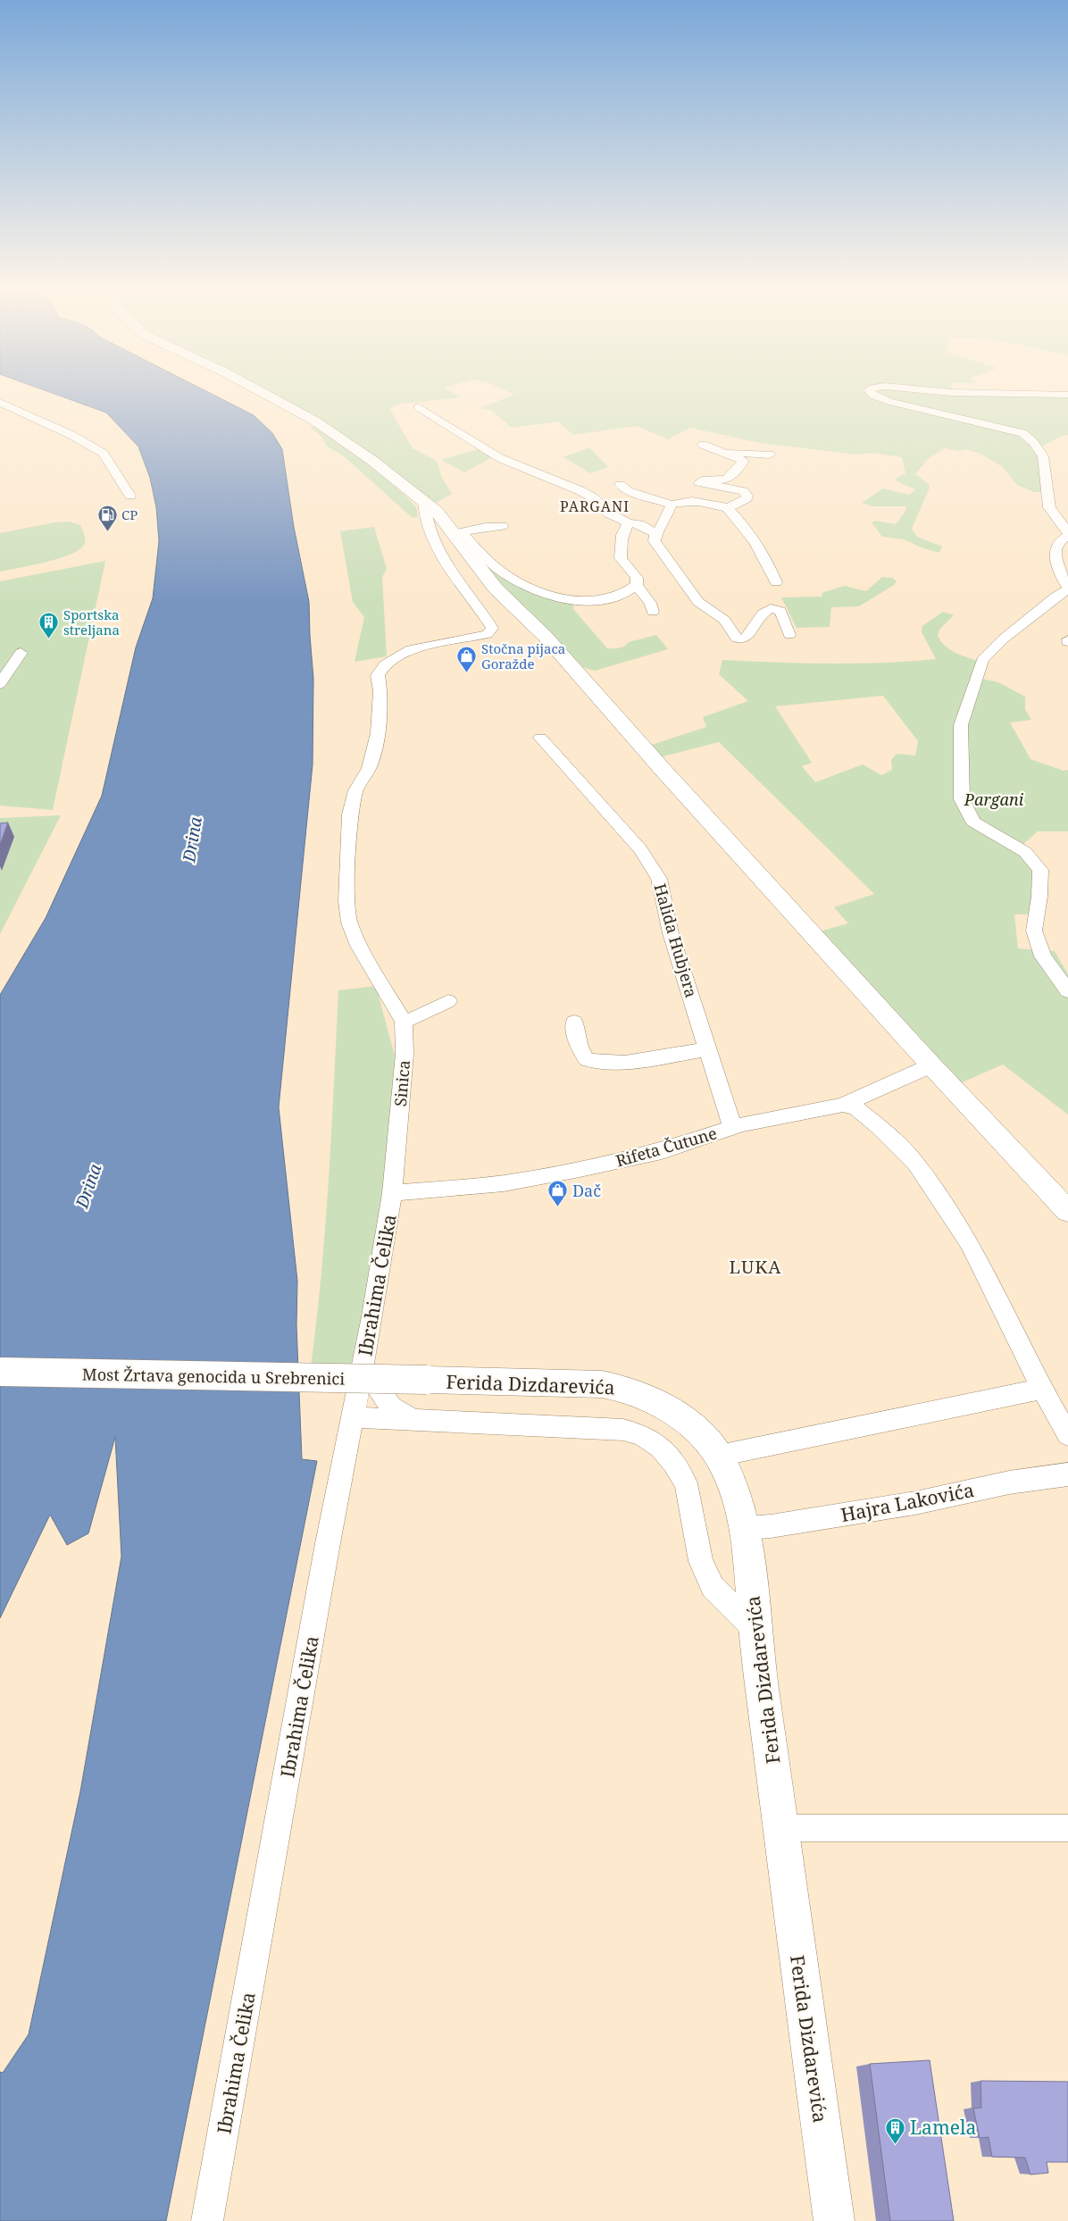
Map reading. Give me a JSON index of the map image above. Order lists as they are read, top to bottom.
{
  "streets": {
    "street": [
      "Halida Hubjera",
      "Sinica",
      "Rifeta Čutune",
      "Ibrahima Čelika",
      "Most Žrtava genocida u Srebrenici",
      "Ferida Dizdarevića",
      "Hajra Lakovića"
    ]
  },
  "crossings": [
    ["Halida Hubjera", "Rifeta Čutune"],
    ["Sinica", "Rifeta Čutune"],
    ["Sinica", "Ibrahima Čelika"],
    ["Rifeta Čutune", "Ibrahima Čelika"],
    ["Most Žrtava genocida u Srebrenici", "Ferida Dizdarevića"],
    ["Ferida Dizdarevića", "Hajra Lakovića"]
  ],
  "districts": ["PARGANI", "LUKA"],
  "water": ["Drina"],
  "parks": ["Pargani"],
  "places": {
    "fuel station": ["CP"],
    "building": ["Sportska streljana", "Lamela"],
    "shop": ["Stočna pijaca Goražde", "Dač"]
  }
}
